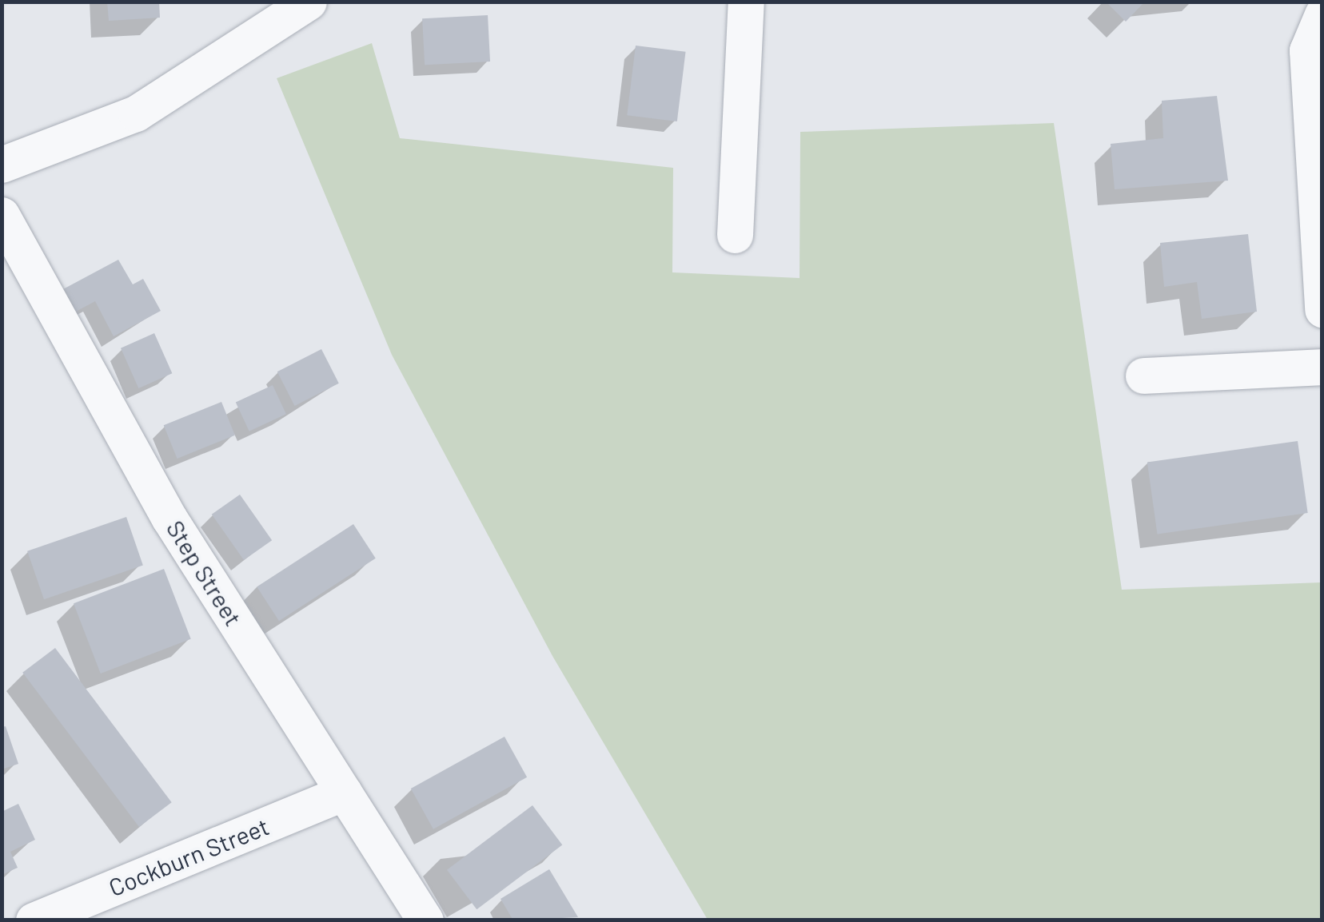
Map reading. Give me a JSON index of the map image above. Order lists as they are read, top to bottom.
{
  "streets": {
    "street": ["Step Street", "Cockburn Street"]
  },
  "crossings": [
    ["Step Street", "Cockburn Street"]
  ]
}
